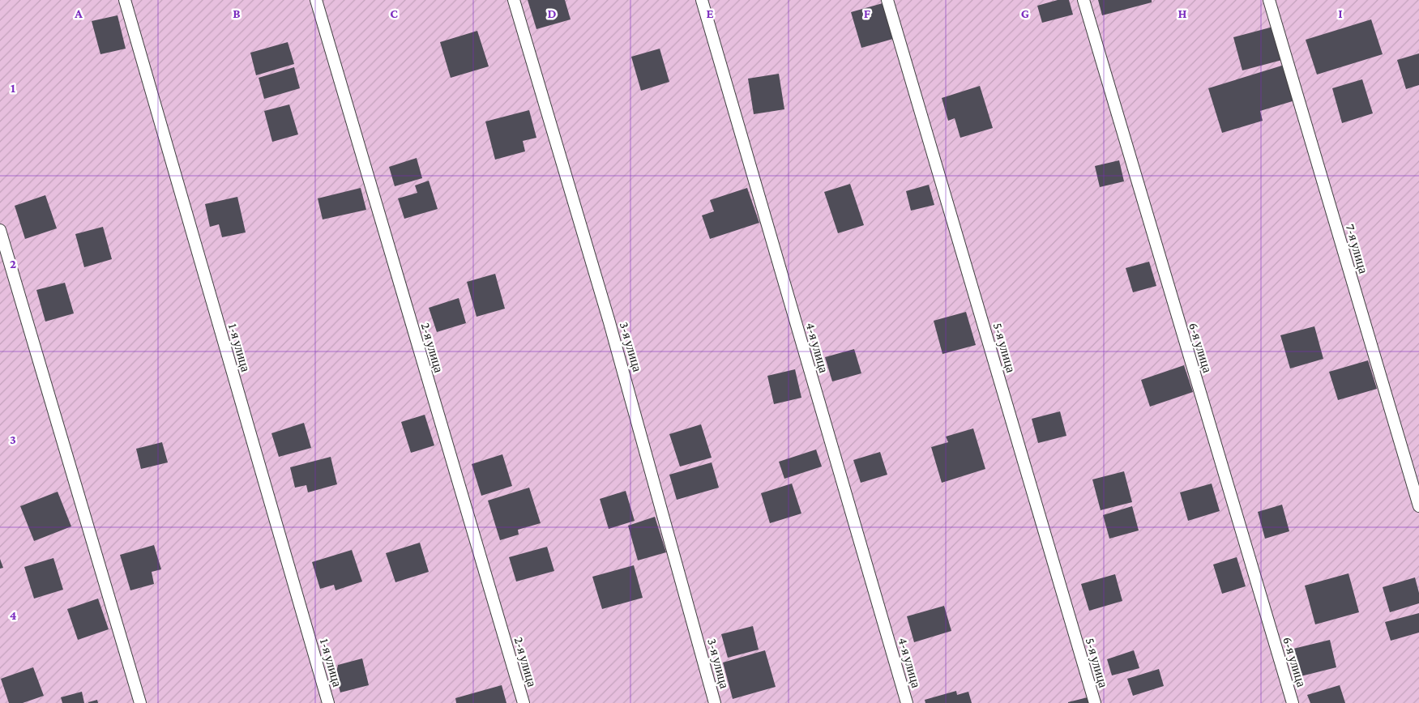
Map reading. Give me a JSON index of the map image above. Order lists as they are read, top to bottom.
{
  "streets": {
    "lane": [
      "7-я улица",
      "3-я улица",
      "1-я улица",
      "2-я улица",
      "4-я улица",
      "5-я улица",
      "6-я улица"
    ]
  },
  "grid": {
    "columns": [
      "A",
      "B",
      "C",
      "D",
      "E",
      "F",
      "G",
      "H",
      "I"
    ],
    "rows": [
      "1",
      "2",
      "3",
      "4"
    ]
  }
}
